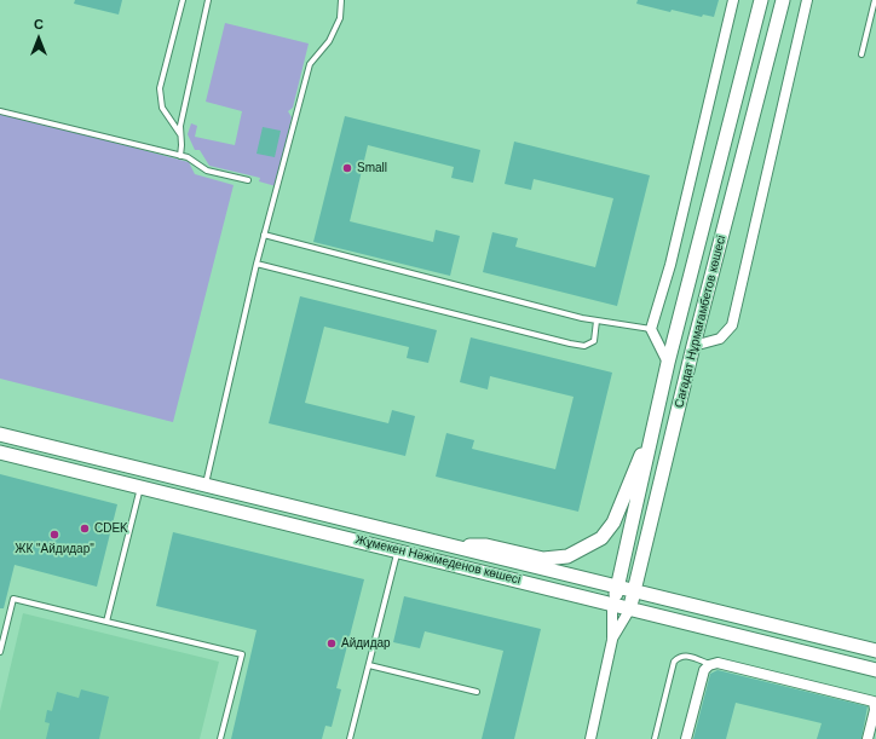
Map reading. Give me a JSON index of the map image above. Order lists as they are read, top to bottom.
{
  "streets": {
    "main road": ["Сағадат Нұрмағамбетов көшесі", "Жұмекен Нәжімеденов көшесі"]
  },
  "crossings": [
    ["Сағадат Нұрмағамбетов көшесі", "Жұмекен Нәжімеденов көшесі"]
  ],
  "places": [
    "Small",
    "CDEK",
    "ЖК \"Айдидар\"",
    "Айдидар"
  ],
  "north": "top"
}
